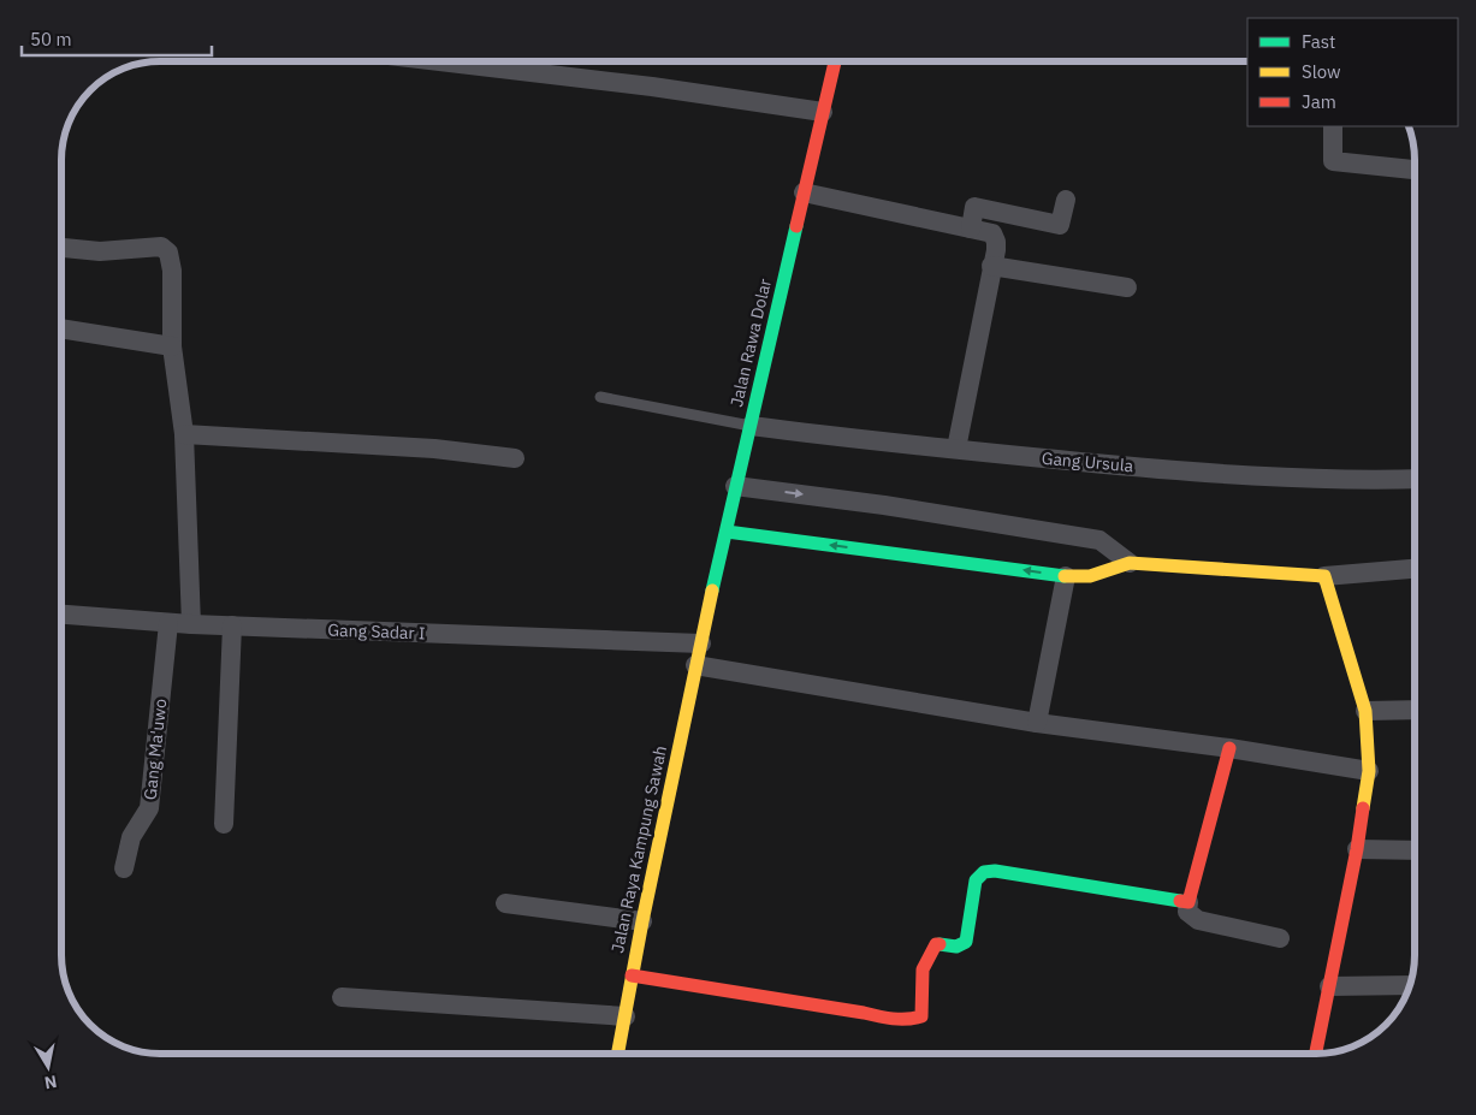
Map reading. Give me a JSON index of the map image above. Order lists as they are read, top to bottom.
{
  "streets": {
    "street": [
      "Jalan Rawa Dolar",
      "Gang Ursula",
      "Gang Sadar I",
      "Gang Ma'uwo",
      "Jalan Raya Kampung Sawah"
    ]
  },
  "crossings": [
    ["Jalan Rawa Dolar", "Gang Ursula"],
    ["Jalan Rawa Dolar", "Gang Sadar I"],
    ["Jalan Rawa Dolar", "Jalan Raya Kampung Sawah"],
    ["Gang Sadar I", "Gang Ma'uwo"],
    ["Gang Sadar I", "Jalan Raya Kampung Sawah"]
  ],
  "legend": ["Fast", "Slow", "Jam"],
  "scale_bar": "50 m",
  "north": "bottom"
}
